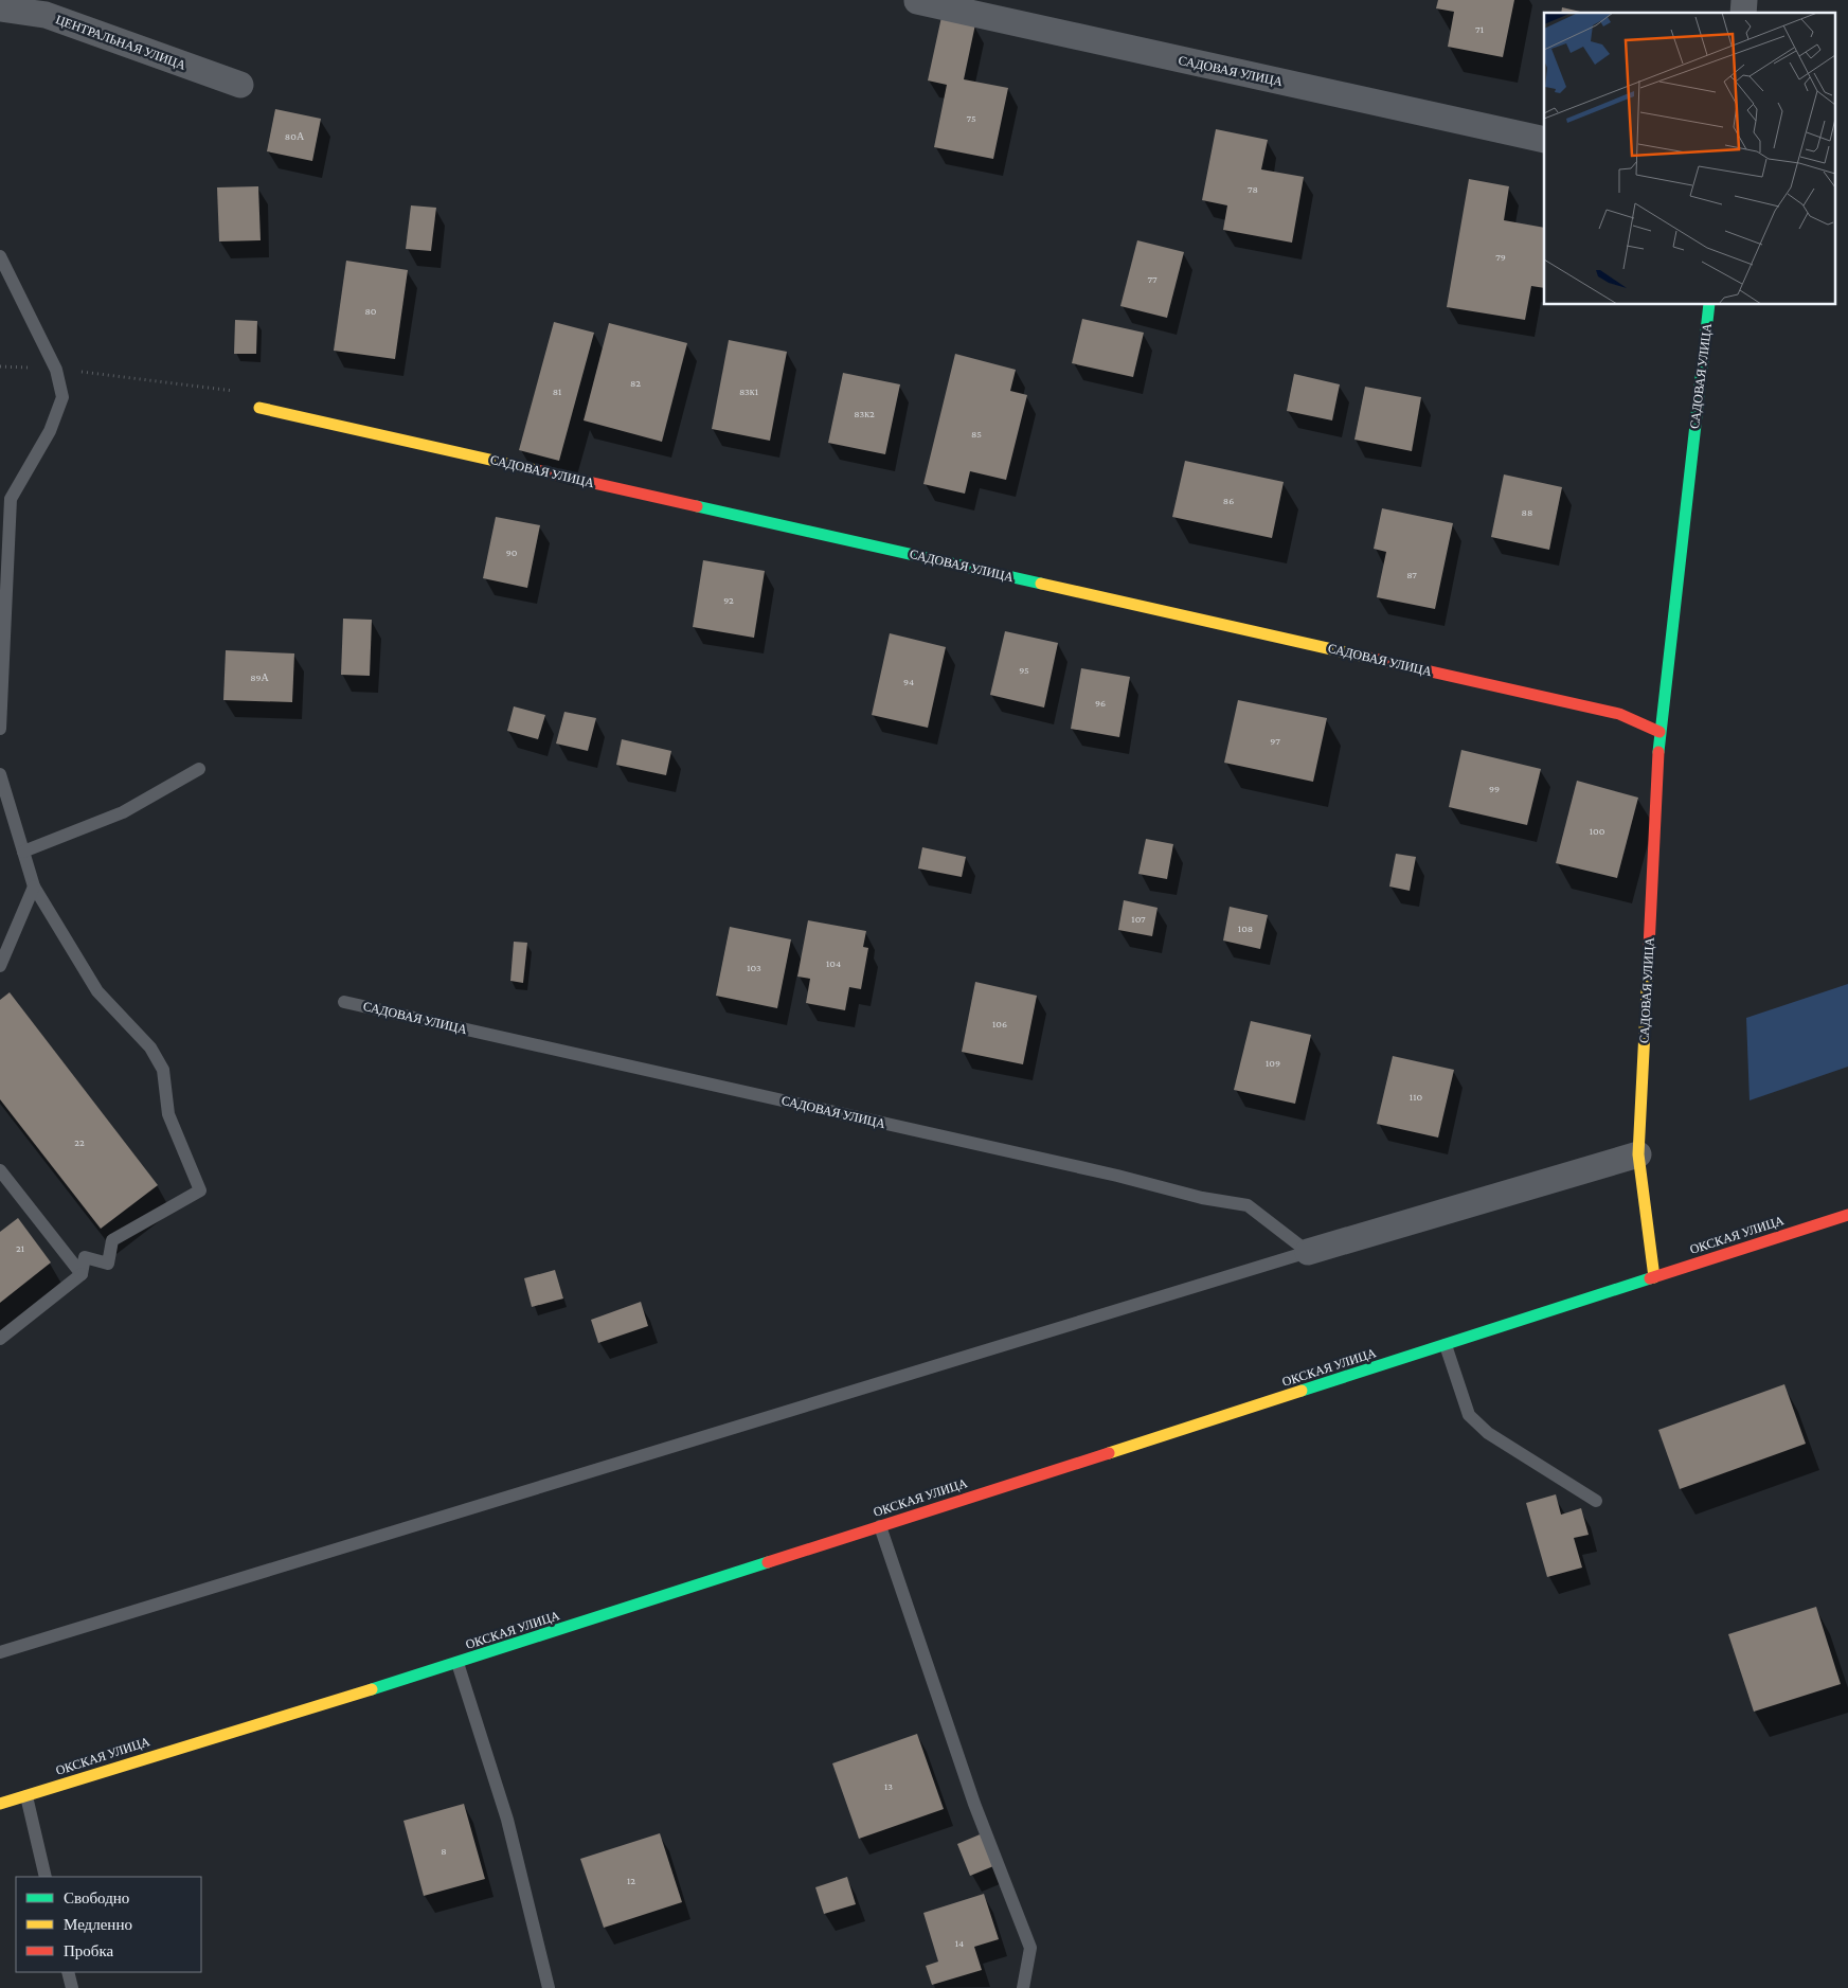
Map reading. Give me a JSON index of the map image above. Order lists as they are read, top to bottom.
{
  "streets": {
    "street": ["ЦЕНТРАЛЬНАЯ УЛИЦА", "САДОВАЯ УЛИЦА", "ОКСКАЯ УЛИЦА"]
  },
  "crossings": [
    ["САДОВАЯ УЛИЦА", "ОКСКАЯ УЛИЦА"]
  ],
  "house_numbers": [
    "71",
    "75",
    "80А",
    "78",
    "79",
    "77",
    "80",
    "82",
    "81",
    "83к1",
    "83к2",
    "85",
    "86",
    "88",
    "90",
    "87",
    "92",
    "95",
    "89А",
    "94",
    "96",
    "97",
    "99",
    "100",
    "107",
    "108",
    "104",
    "103",
    "106",
    "109",
    "110",
    "22",
    "21",
    "13",
    "8",
    "12",
    "14"
  ],
  "legend": ["Свободно", "Медленно", "Пробка"]
}
